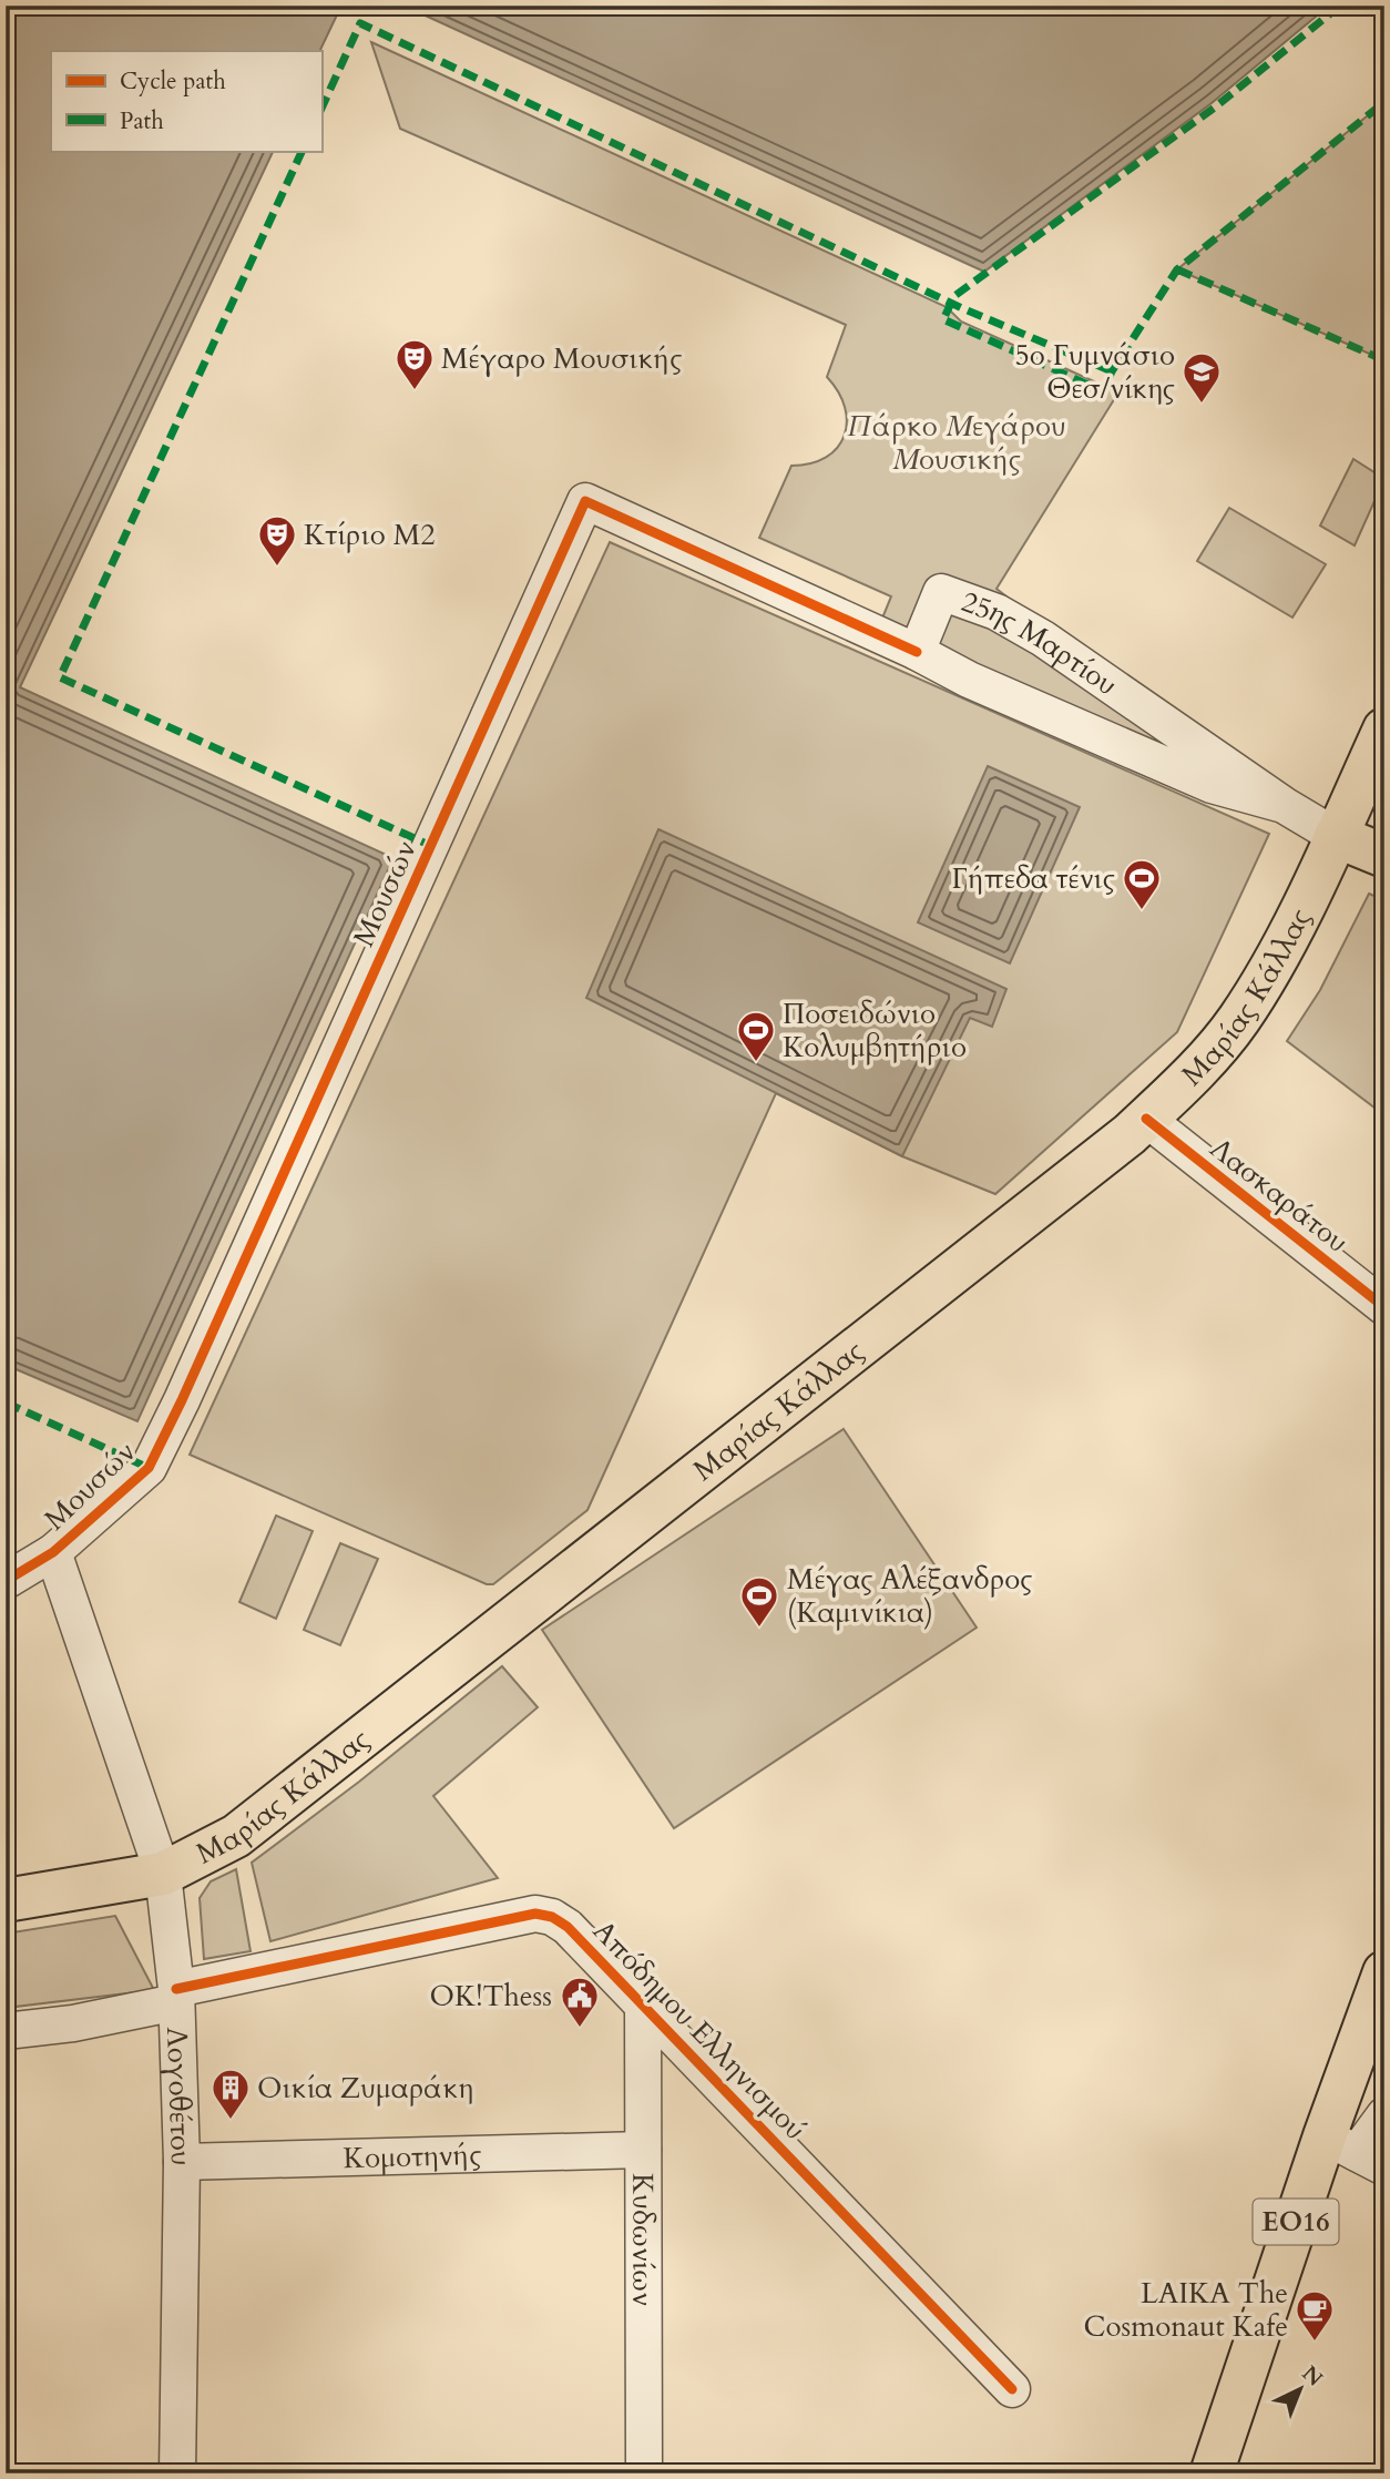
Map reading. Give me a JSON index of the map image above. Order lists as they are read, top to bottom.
{
  "streets": {
    "main road": ["25ης Μαρτίου", "Μαρίας Κάλλας", "ΕΟ16"],
    "street": [
      "Μουσών",
      "Λασκαράτου",
      "Απόδημου Ελληνισμού",
      "Λογοθέτου",
      "Κομοτηνής",
      "Κυδωνίων"
    ]
  },
  "crossings": [
    ["25ης Μαρτίου", "Μουσών"],
    ["25ης Μαρτίου", "Μαρίας Κάλλας"],
    ["Μουσών", "Λογοθέτου"],
    ["Μαρίας Κάλλας", "Λασκαράτου"],
    ["Μαρίας Κάλλας", "Λογοθέτου"],
    ["Απόδημου Ελληνισμού", "Λογοθέτου"],
    ["Απόδημου Ελληνισμού", "Κυδωνίων"],
    ["Λογοθέτου", "Κομοτηνής"],
    ["Κομοτηνής", "Κυδωνίων"]
  ],
  "parks": ["Πάρκο Μεγάρου Μουσικής"],
  "places": {
    "theatre": ["Μέγαρο Μουσικής", "Κτίριο Μ2"],
    "school or university": ["5ο Γυμνάσιο Θεσ/νίκης"],
    "sports": ["Γήπεδα τένις", "Ποσειδώνιο Κολυμβητήριο", "Μέγας Αλέξανδρος (Καμινίκια)"],
    "public building": ["OK!Thess"],
    "building": ["Οικία Ζυμαράκη"],
    "cafe": ["LAIKA The Cosmonaut Kafe"]
  },
  "legend": ["Cycle path", "Path"],
  "north": "top right"
}
